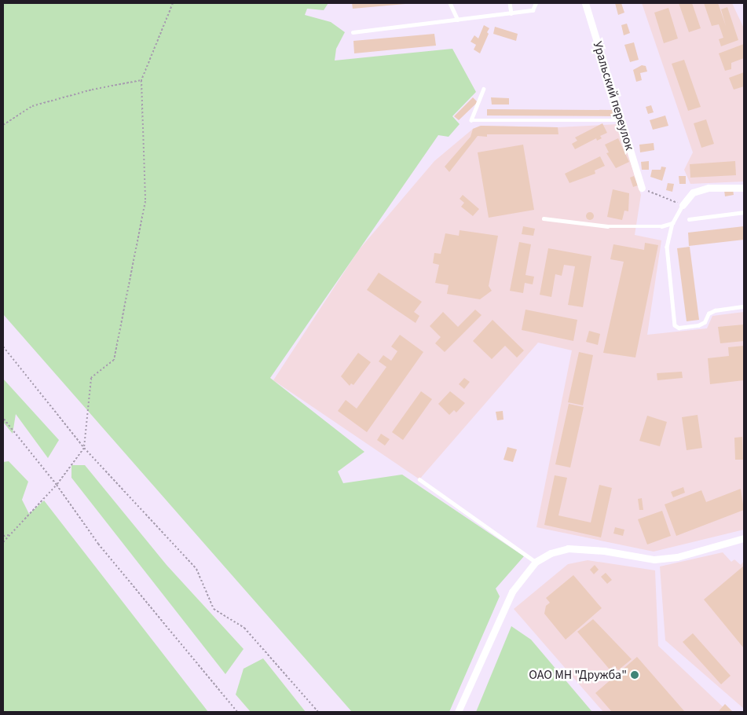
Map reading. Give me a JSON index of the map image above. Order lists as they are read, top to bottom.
{
  "streets": {
    "street": ["Уральский переулок"]
  },
  "places": ["ОАО МН \"Дружба\""]
}
